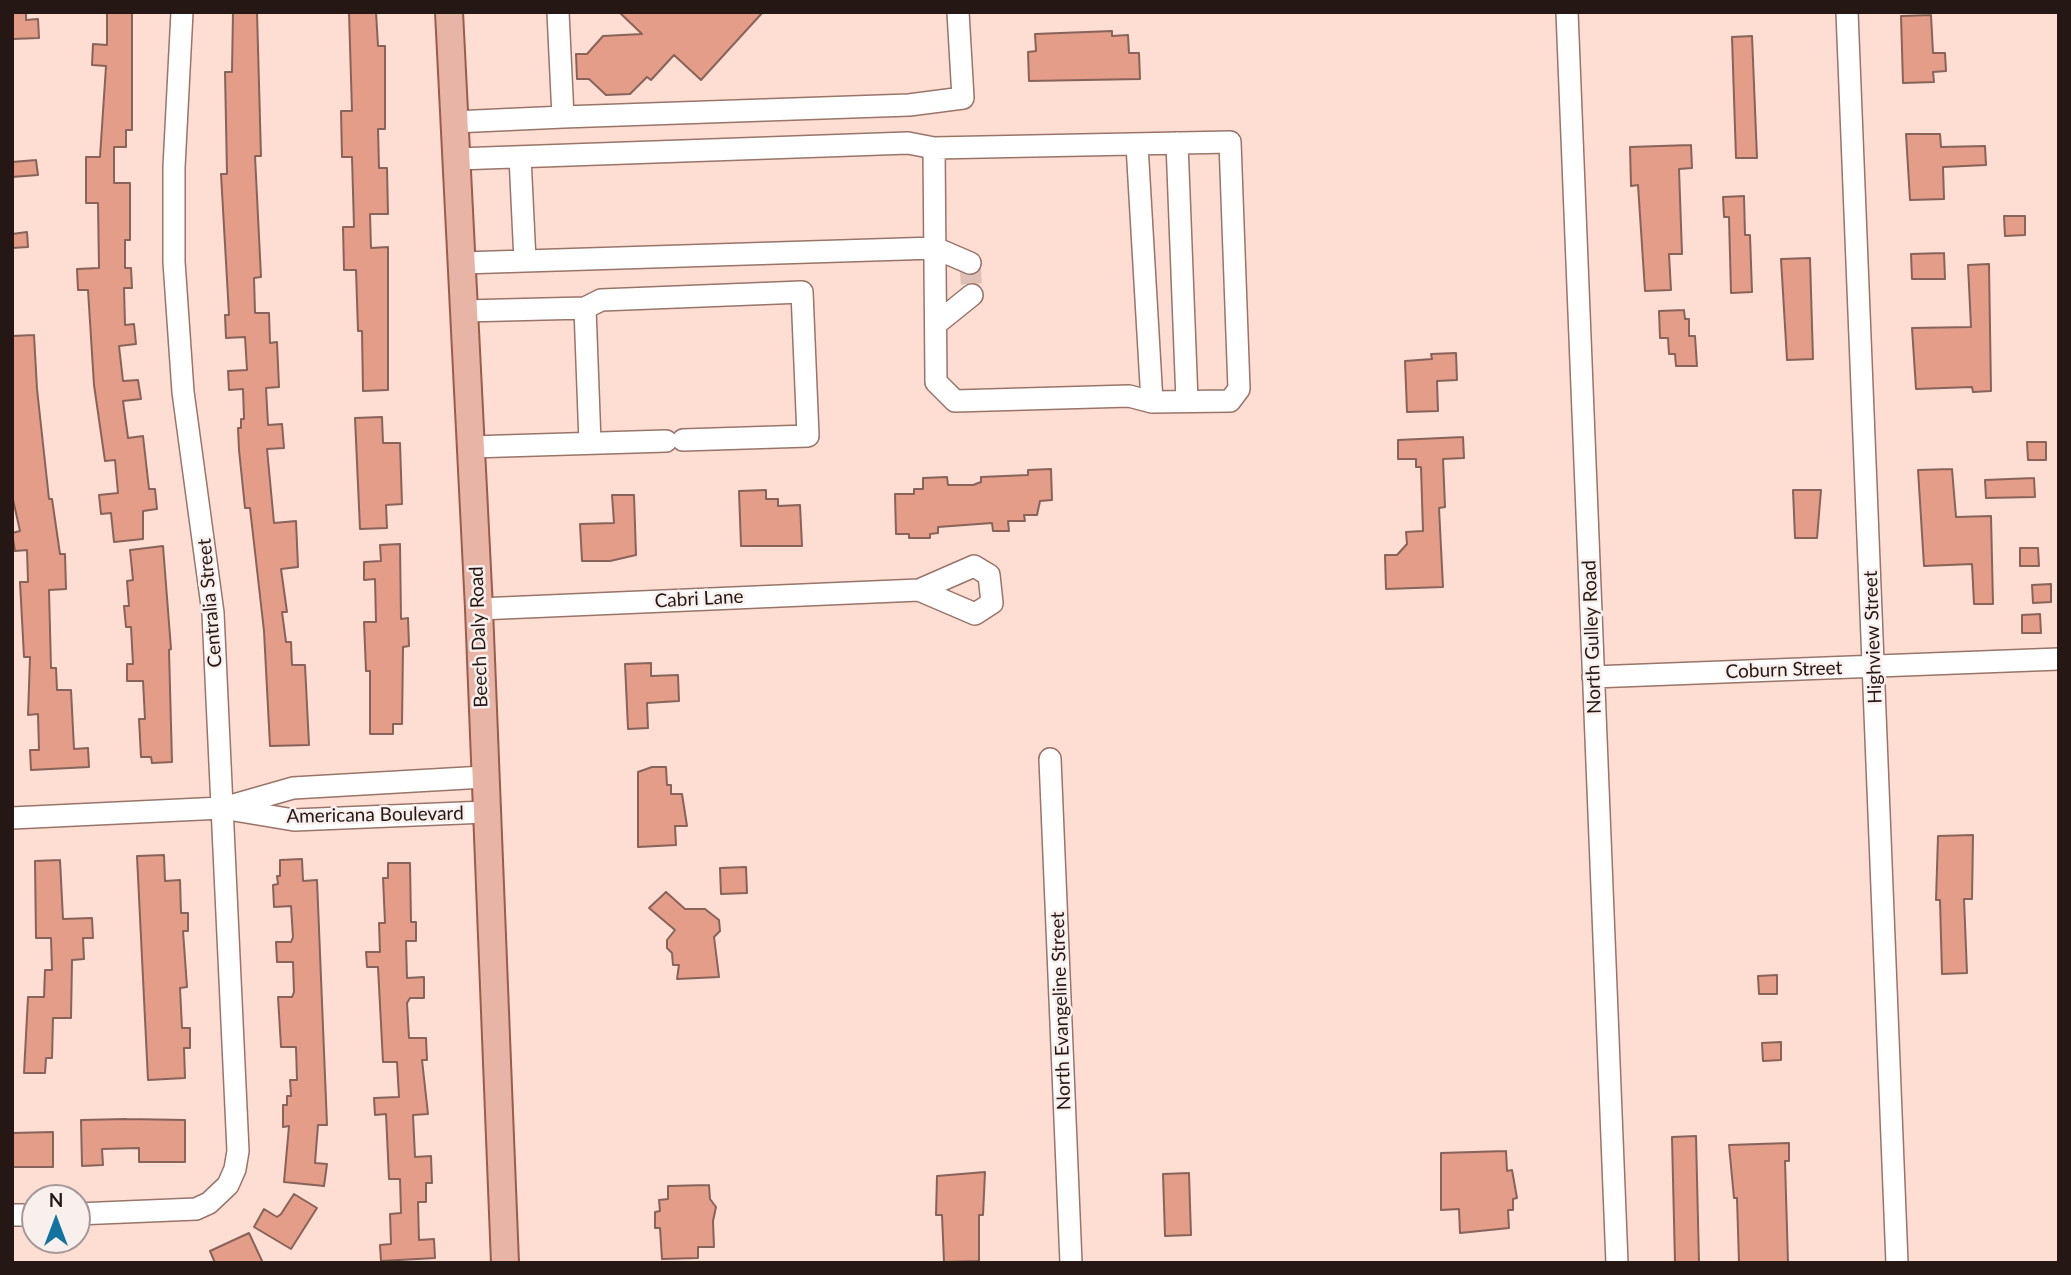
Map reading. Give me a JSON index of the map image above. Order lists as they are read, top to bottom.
{
  "streets": {
    "main road": ["Beech Daly Road"],
    "street": [
      "Cabri Lane",
      "Centralia Street",
      "North Gulley Road",
      "Highview Street",
      "Coburn Street",
      "Americana Boulevard",
      "North Evangeline Street"
    ]
  },
  "crossings": [
    ["Cabri Lane", "Beech Daly Road"],
    ["Centralia Street", "Americana Boulevard"],
    ["Beech Daly Road", "Americana Boulevard"],
    ["North Gulley Road", "Coburn Street"],
    ["Highview Street", "Coburn Street"]
  ],
  "north": "top"
}
